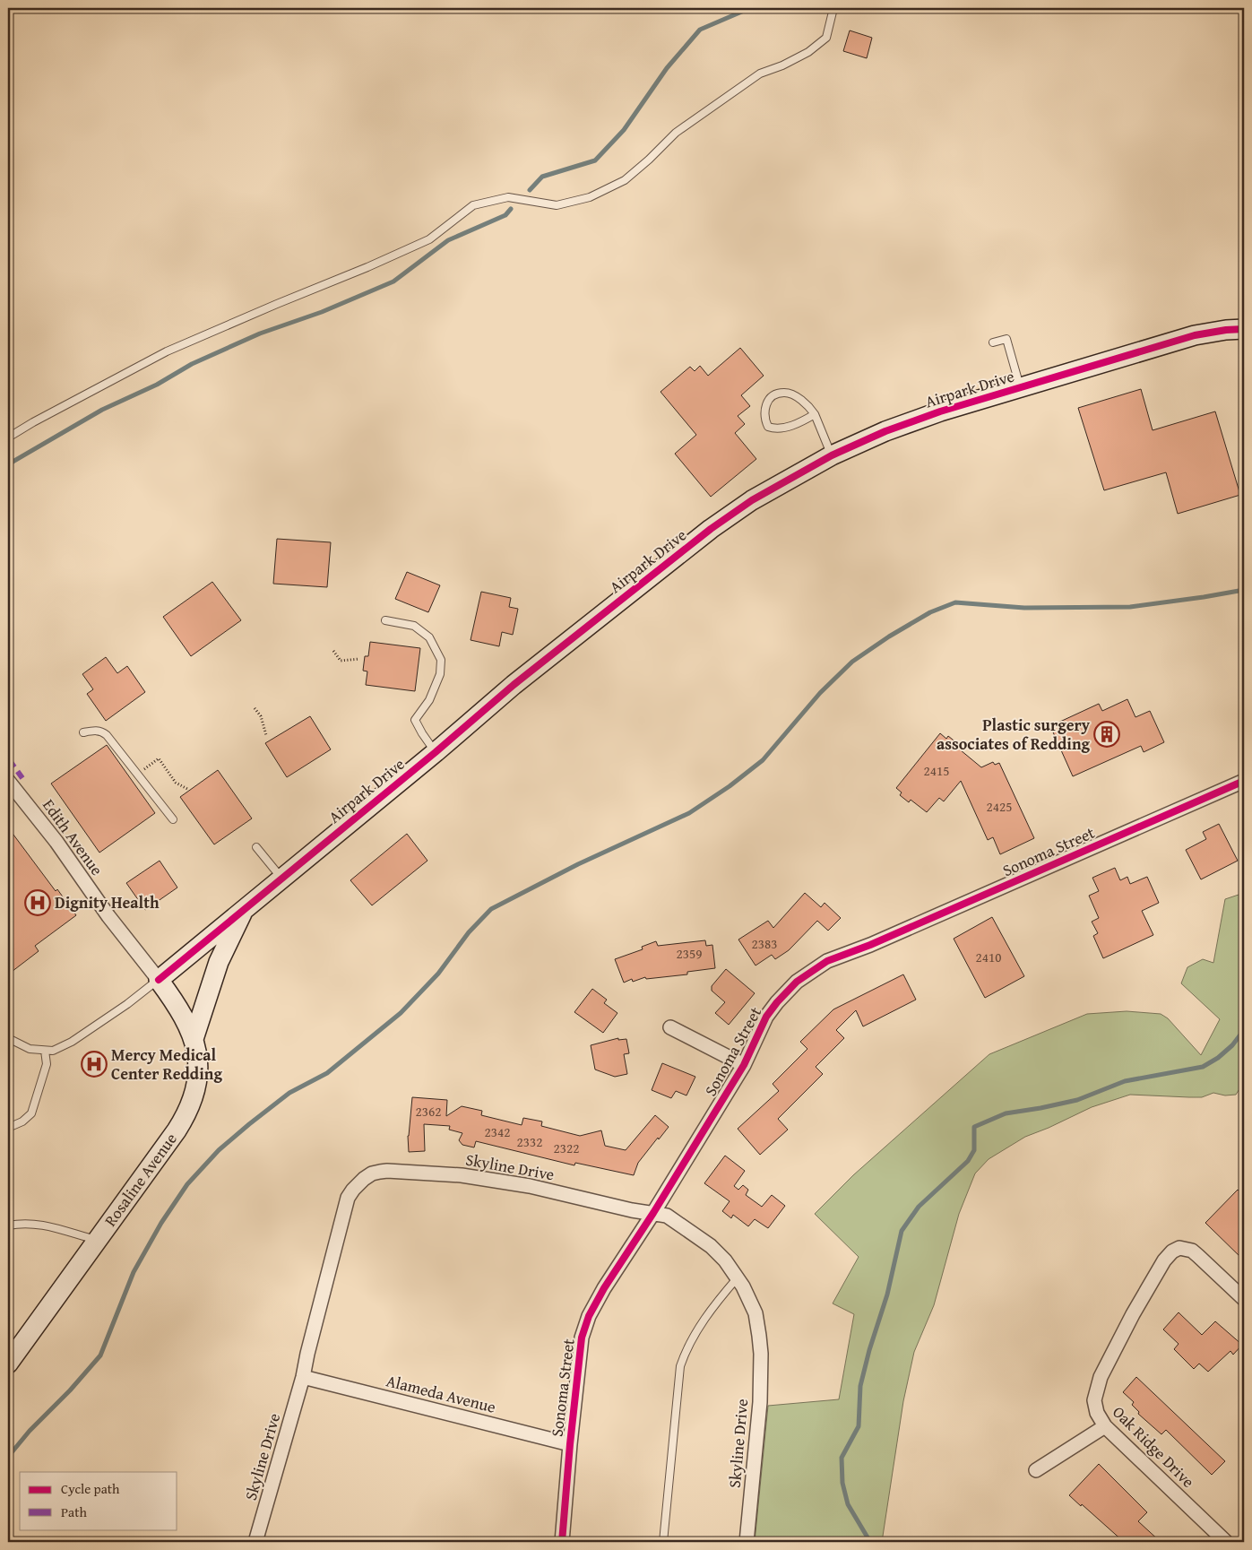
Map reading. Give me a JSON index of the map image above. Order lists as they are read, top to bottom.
{
  "streets": {
    "street": [
      "Airpark Drive",
      "Edith Avenue",
      "Sonoma Street",
      "Skyline Drive",
      "Rosaline Avenue",
      "Alameda Avenue",
      "Oak Ridge Drive"
    ]
  },
  "crossings": [
    ["Airpark Drive", "Edith Avenue"],
    ["Airpark Drive", "Rosaline Avenue"],
    ["Edith Avenue", "Rosaline Avenue"],
    ["Sonoma Street", "Skyline Drive"],
    ["Sonoma Street", "Alameda Avenue"],
    ["Skyline Drive", "Alameda Avenue"]
  ],
  "places": {
    "building": ["Plastic surgery associates of Redding"],
    "hospital": ["Dignity Health", "Mercy Medical Center Redding"]
  },
  "house_numbers": [
    "2415",
    "2425",
    "2383",
    "2359",
    "2410",
    "2362",
    "2342",
    "2332",
    "2322"
  ],
  "legend": ["Cycle path", "Path"]
}
